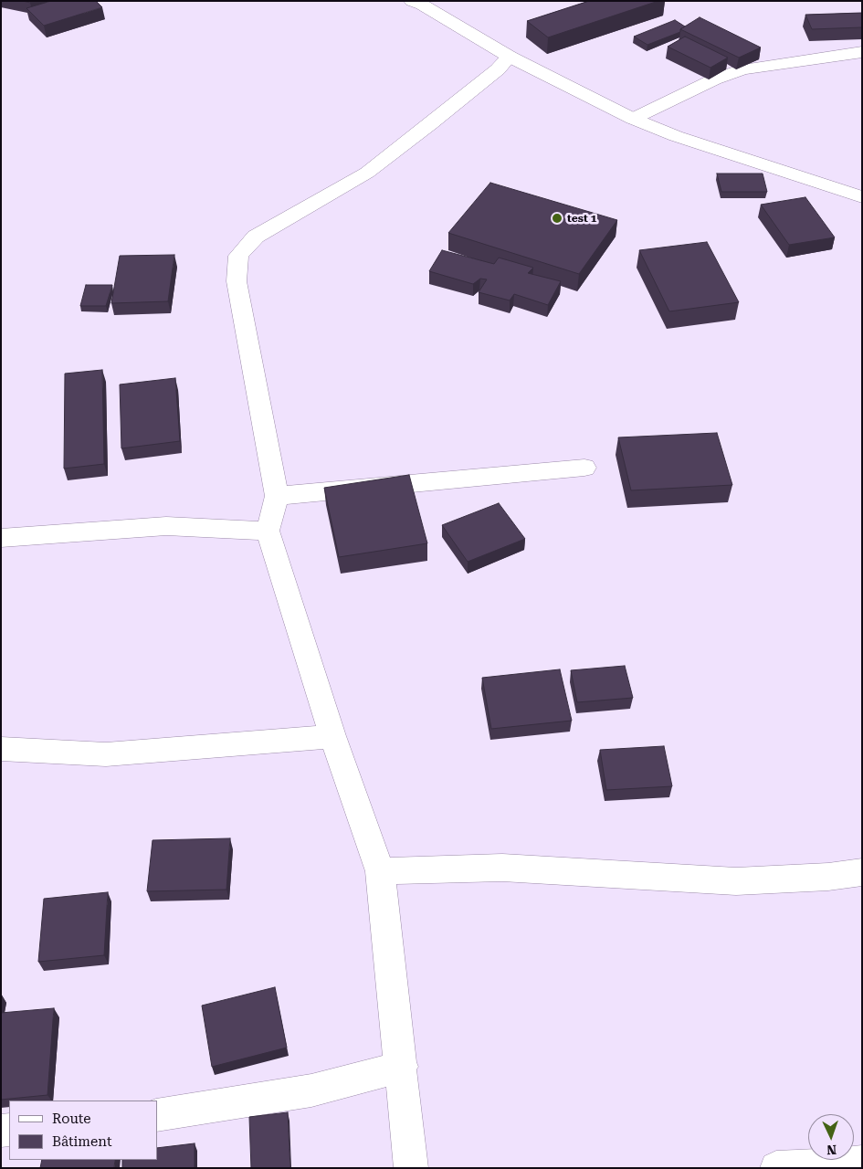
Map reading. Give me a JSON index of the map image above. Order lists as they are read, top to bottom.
{
  "places": ["test 1"],
  "legend": ["Route", "Bâtiment"],
  "north": "bottom"
}
